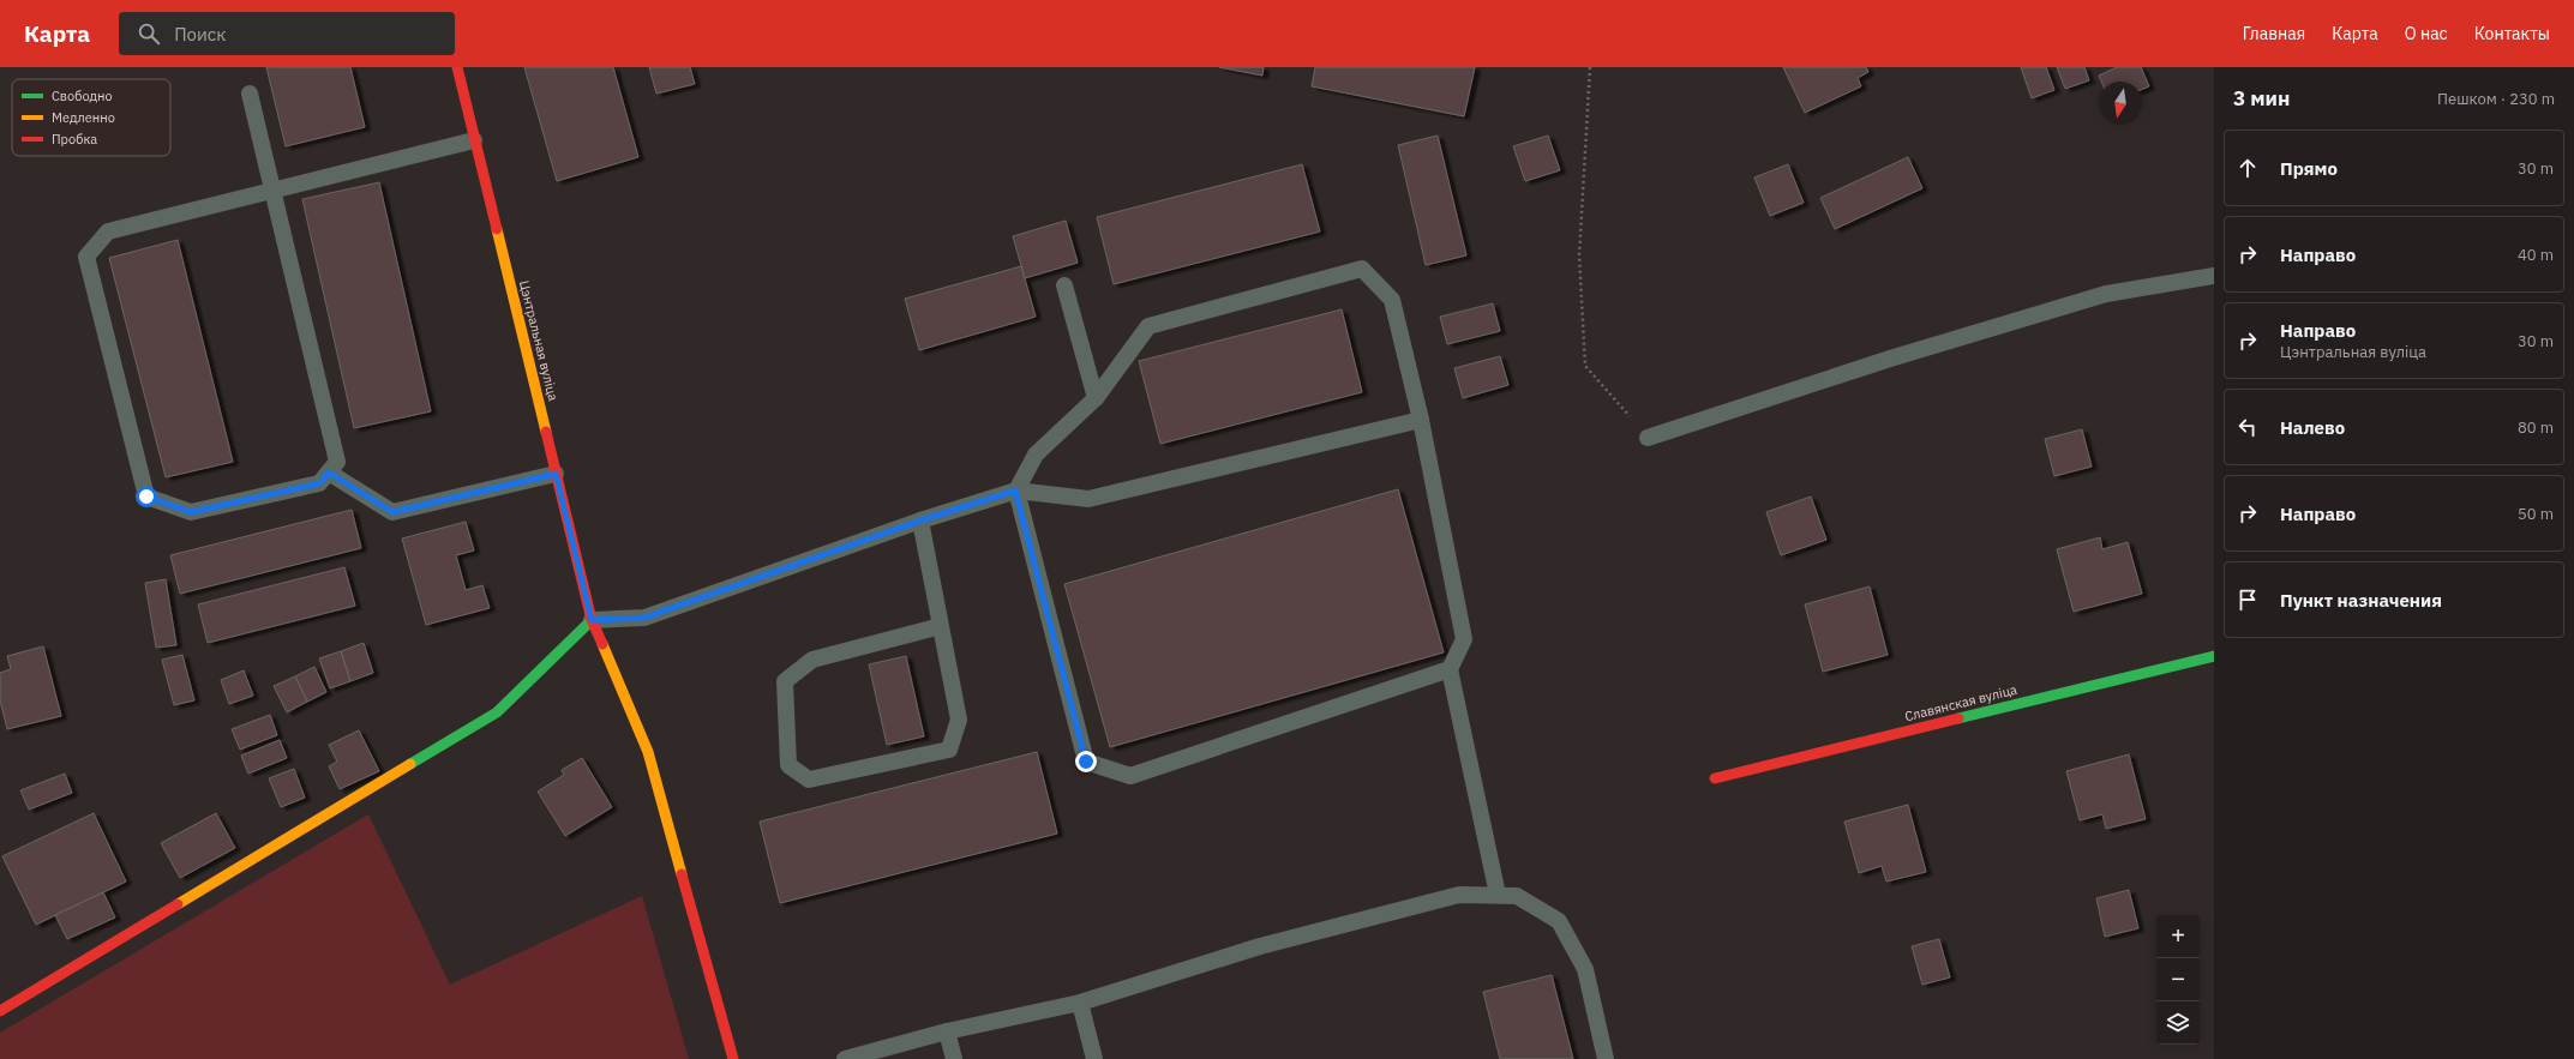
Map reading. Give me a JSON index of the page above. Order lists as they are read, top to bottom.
{
  "streets": {
    "street": ["Цэнтральная вуліца", "Славянская вуліца"]
  },
  "legend": ["Свободно", "Медленно", "Пробка"],
  "north": "bottom",
  "page": {
    "header": "Карта",
    "search": "Поиск",
    "nav": [
      "Главная",
      "Карта",
      "О нас",
      "Контакты"
    ],
    "heading": ["3 мин", "Пешком · 230 m"],
    "list": [
      ["Прямо", "30 m"],
      ["Направо", "40 m"],
      ["Направо", "Цэнтральная вуліца", "30 m"],
      ["Налево", "80 m"],
      ["Направо", "50 m"],
      "Пункт назначения"
    ],
    "map_buttons": ["+", "−"]
  }
}
